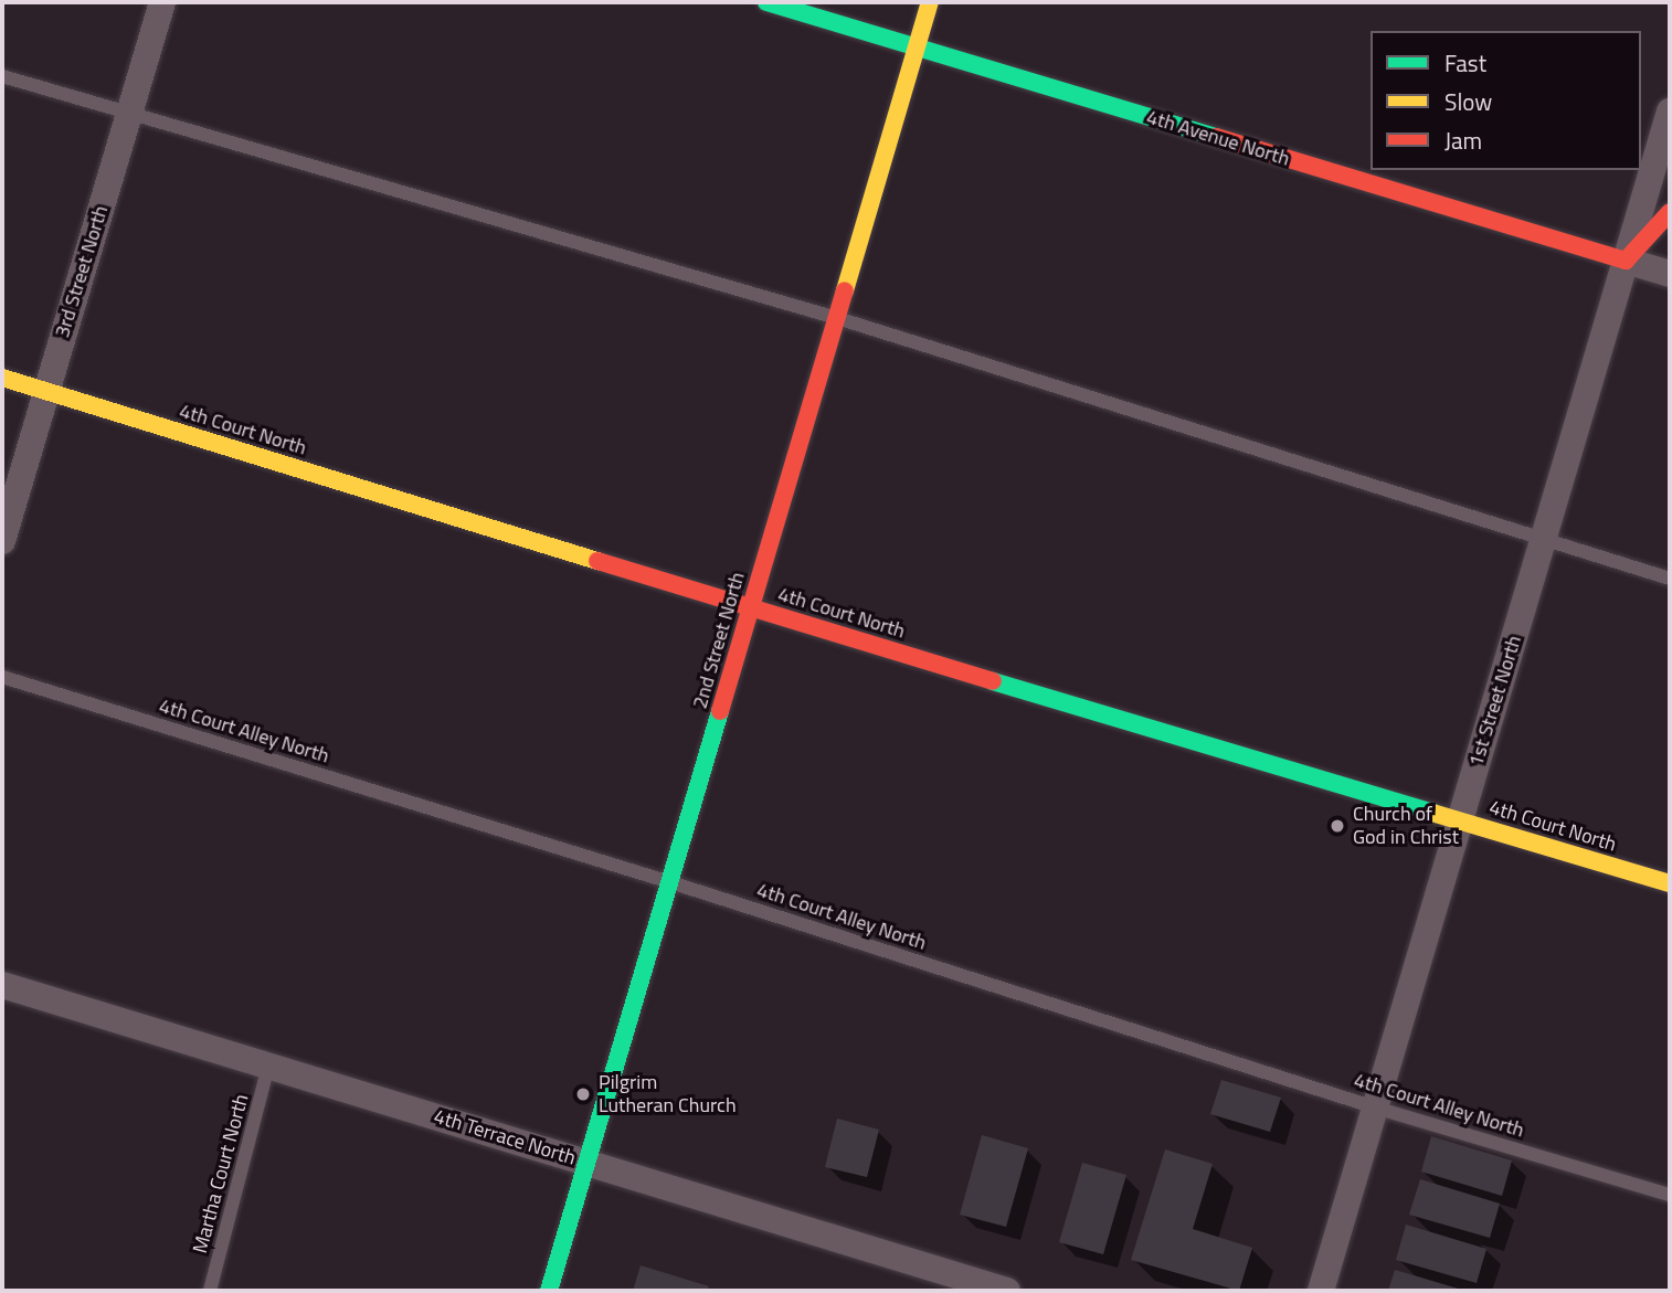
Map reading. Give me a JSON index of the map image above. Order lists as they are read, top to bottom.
{
  "streets": {
    "street": [
      "4th Avenue North",
      "3rd Street North",
      "4th Court North",
      "2nd Street North",
      "1st Street North",
      "4th Terrace North"
    ],
    "lane": ["4th Court Alley North", "Martha Court North"]
  },
  "crossings": [
    ["4th Avenue North", "2nd Street North"],
    ["4th Avenue North", "1st Street North"],
    ["3rd Street North", "4th Court North"],
    ["4th Court North", "2nd Street North"],
    ["4th Court North", "1st Street North"],
    ["2nd Street North", "4th Court Alley North"],
    ["2nd Street North", "4th Terrace North"],
    ["1st Street North", "4th Court Alley North"],
    ["4th Terrace North", "Martha Court North"]
  ],
  "places": ["Church of God in Christ", "Pilgrim Lutheran Church"],
  "legend": ["Fast", "Slow", "Jam"]
}
